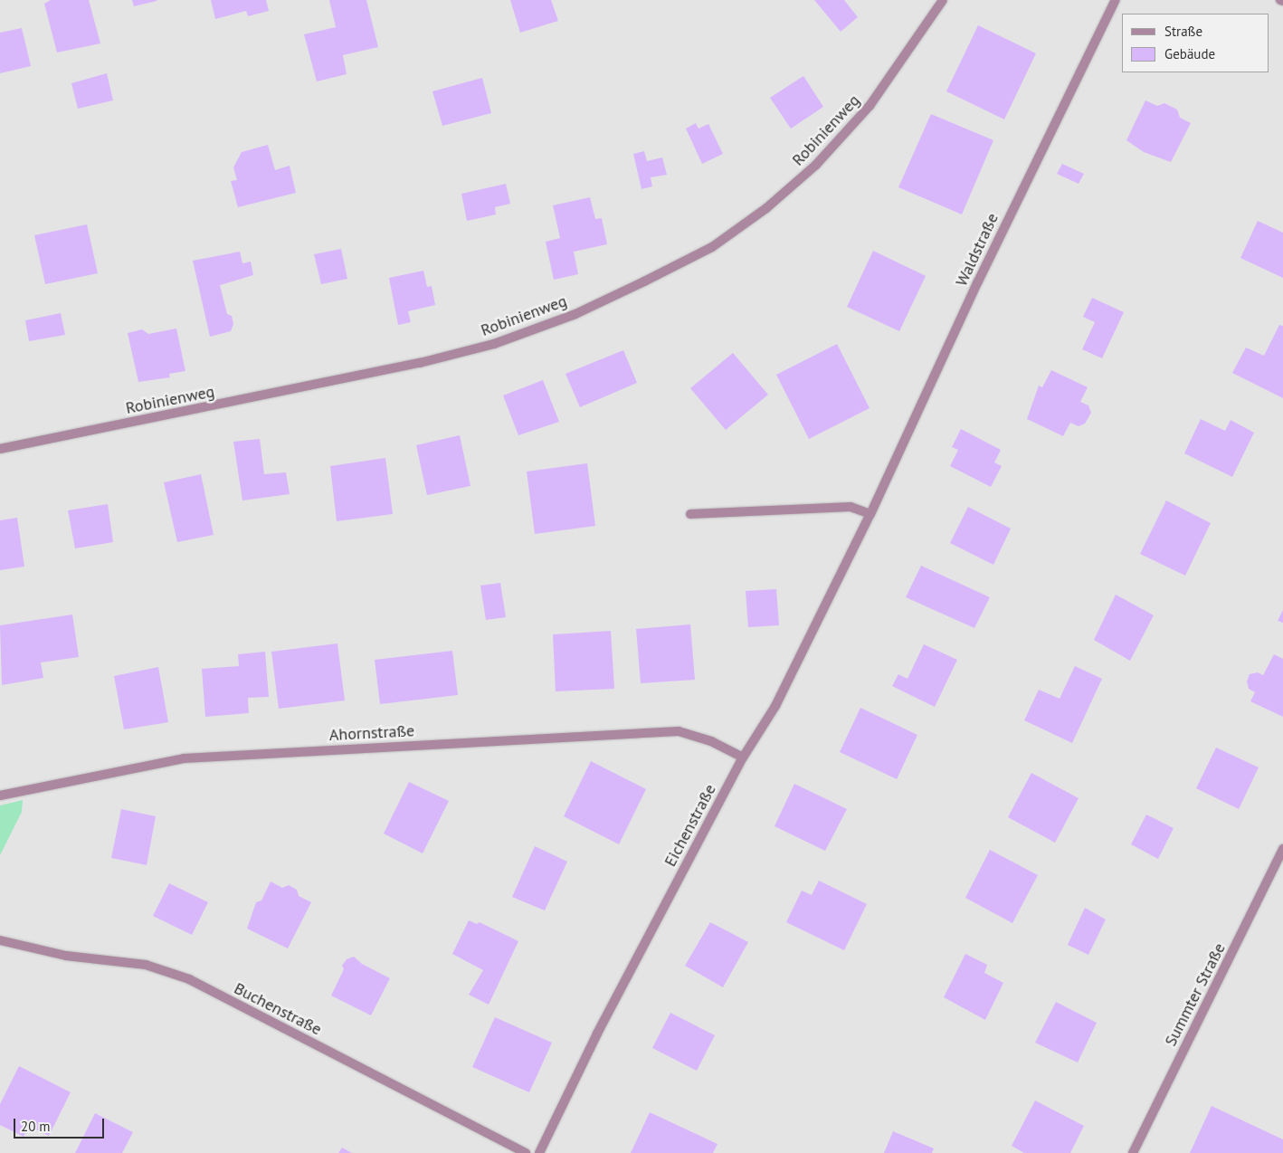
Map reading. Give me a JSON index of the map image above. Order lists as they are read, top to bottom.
{
  "streets": {
    "street": [
      "Robinienweg",
      "Waldstraße",
      "Ahornstraße",
      "Eichenstraße",
      "Summter Straße",
      "Buchenstraße"
    ]
  },
  "crossings": [
    ["Waldstraße", "Eichenstraße"],
    ["Ahornstraße", "Eichenstraße"]
  ],
  "legend": ["Straße", "Gebäude"],
  "scale_bar": "20 m"
}
